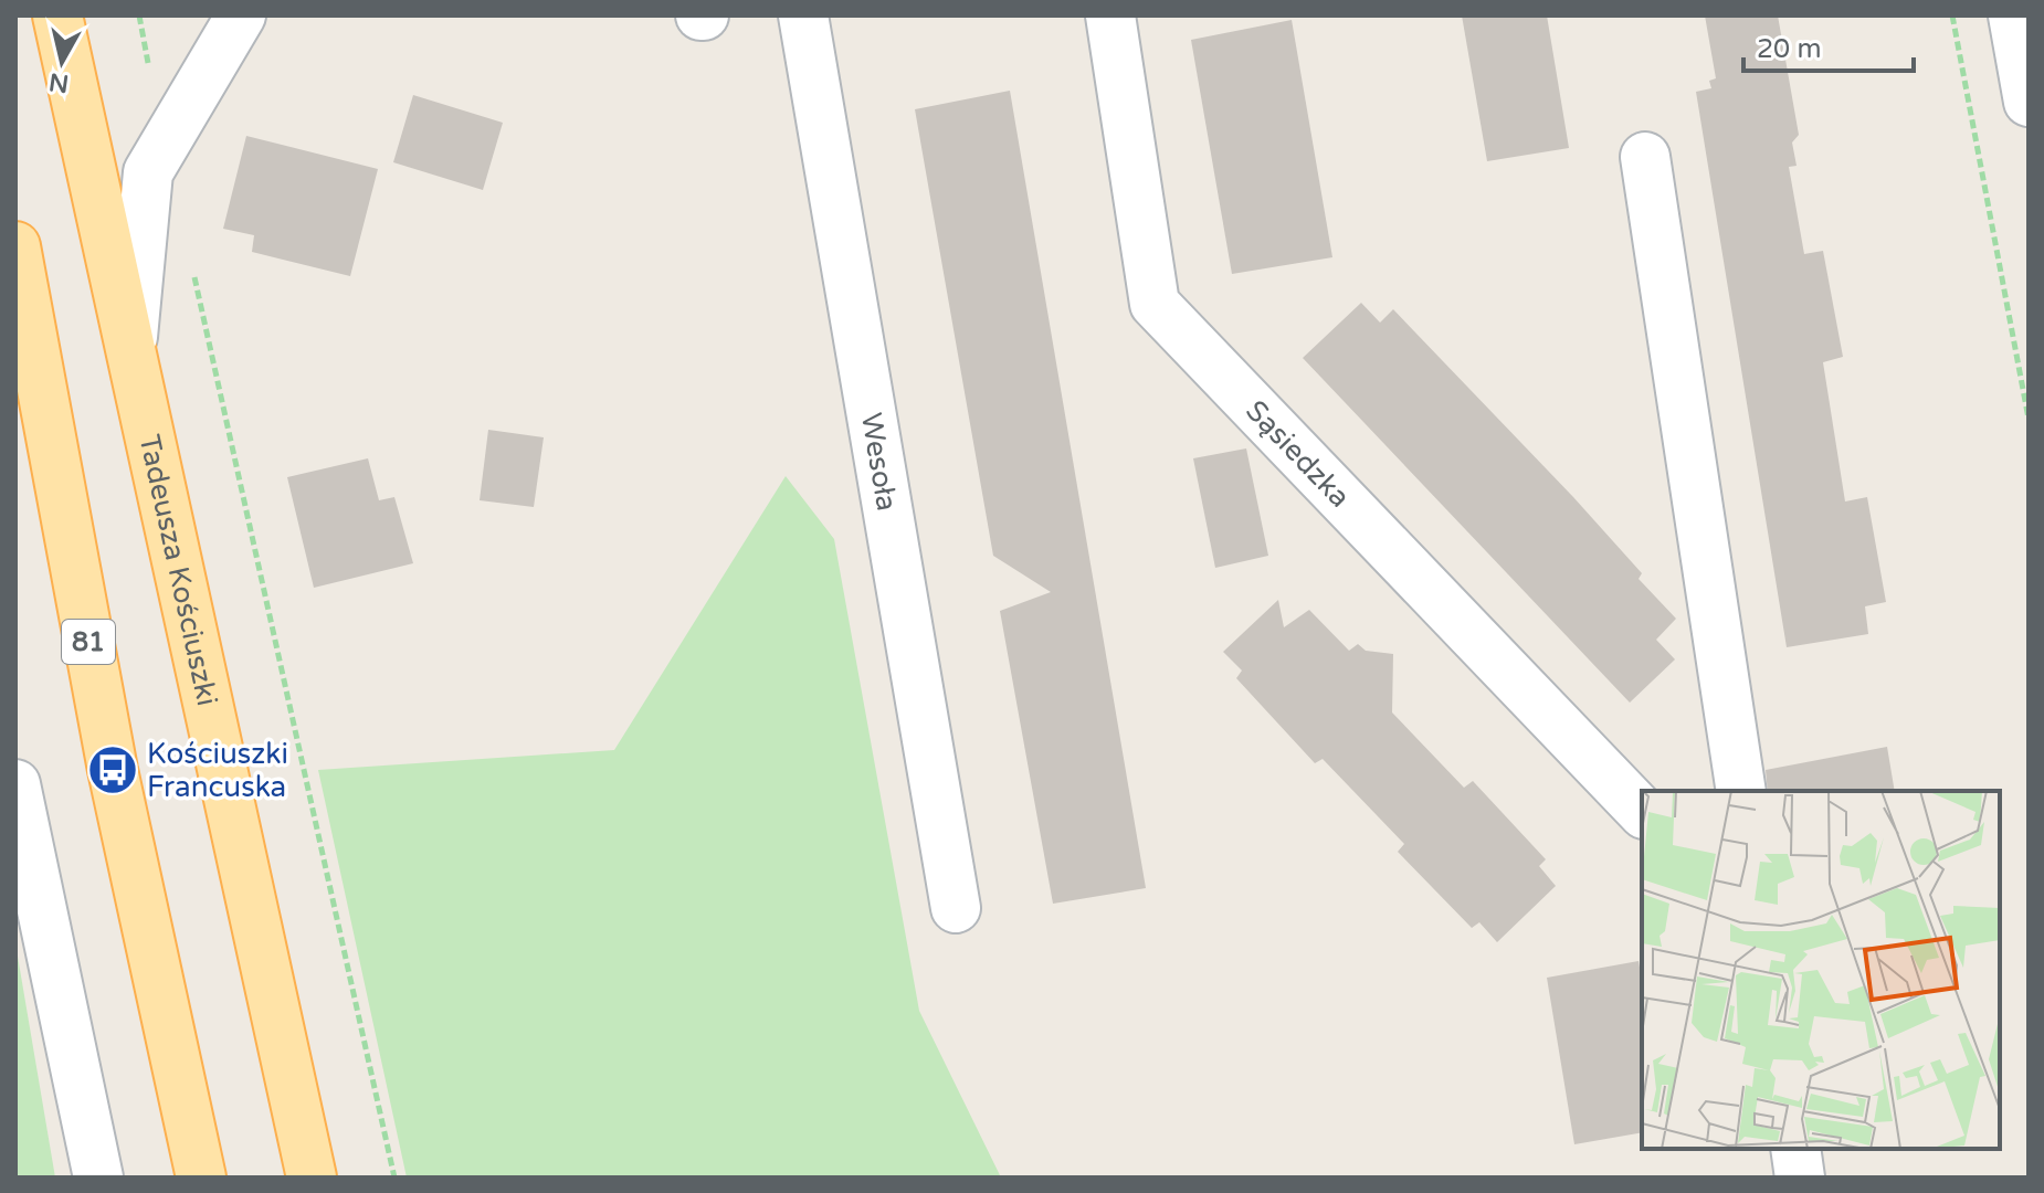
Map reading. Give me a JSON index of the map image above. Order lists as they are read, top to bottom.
{
  "streets": {
    "main road": ["Tadeusza Kościuszki", "81"],
    "street": ["Sąsiedzka", "Wesoła"]
  },
  "places": {
    "bus stop": ["Kościuszki Francuska"]
  },
  "scale_bar": "20 m",
  "north": "bottom"
}
